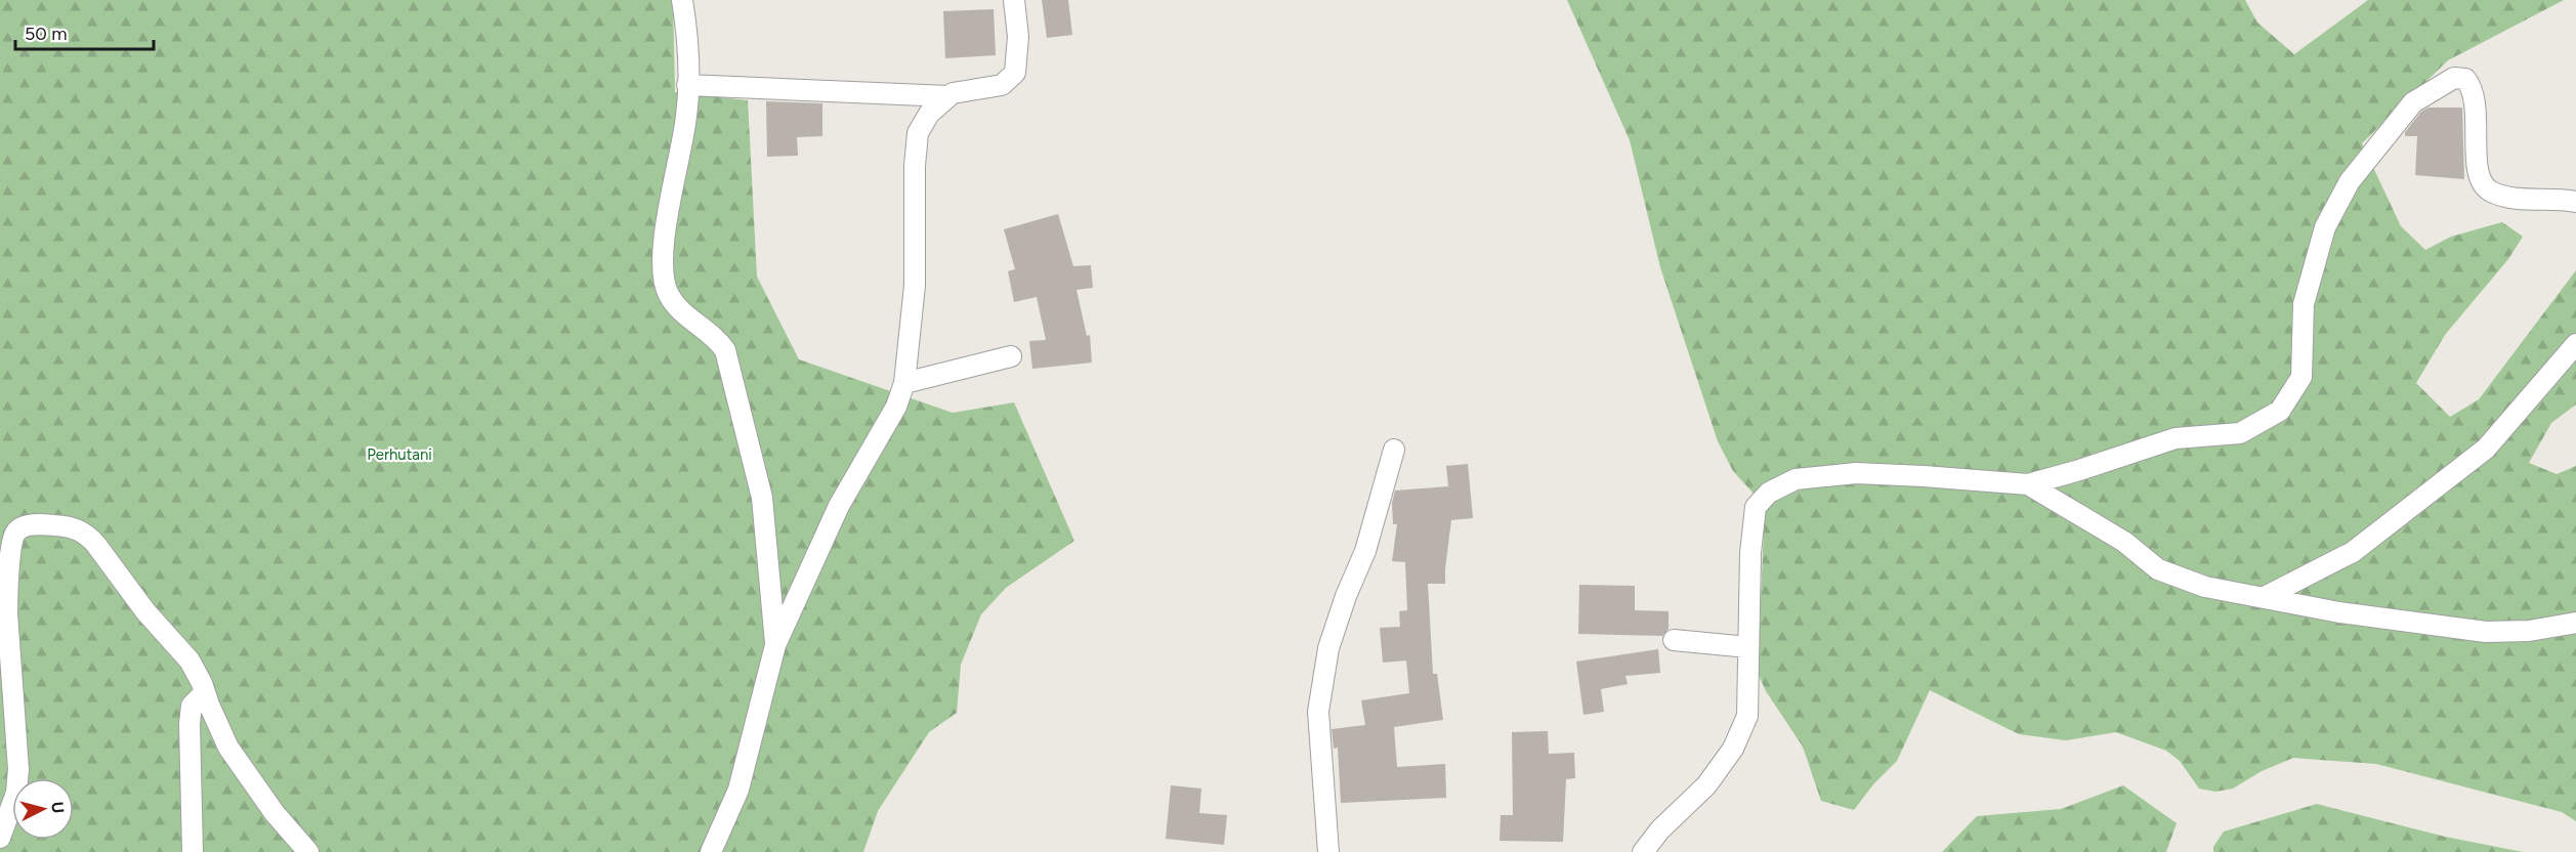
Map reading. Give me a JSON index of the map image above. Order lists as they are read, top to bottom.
{
  "parks": ["Perhutani"],
  "scale_bar": "50 m",
  "north": "right"
}
